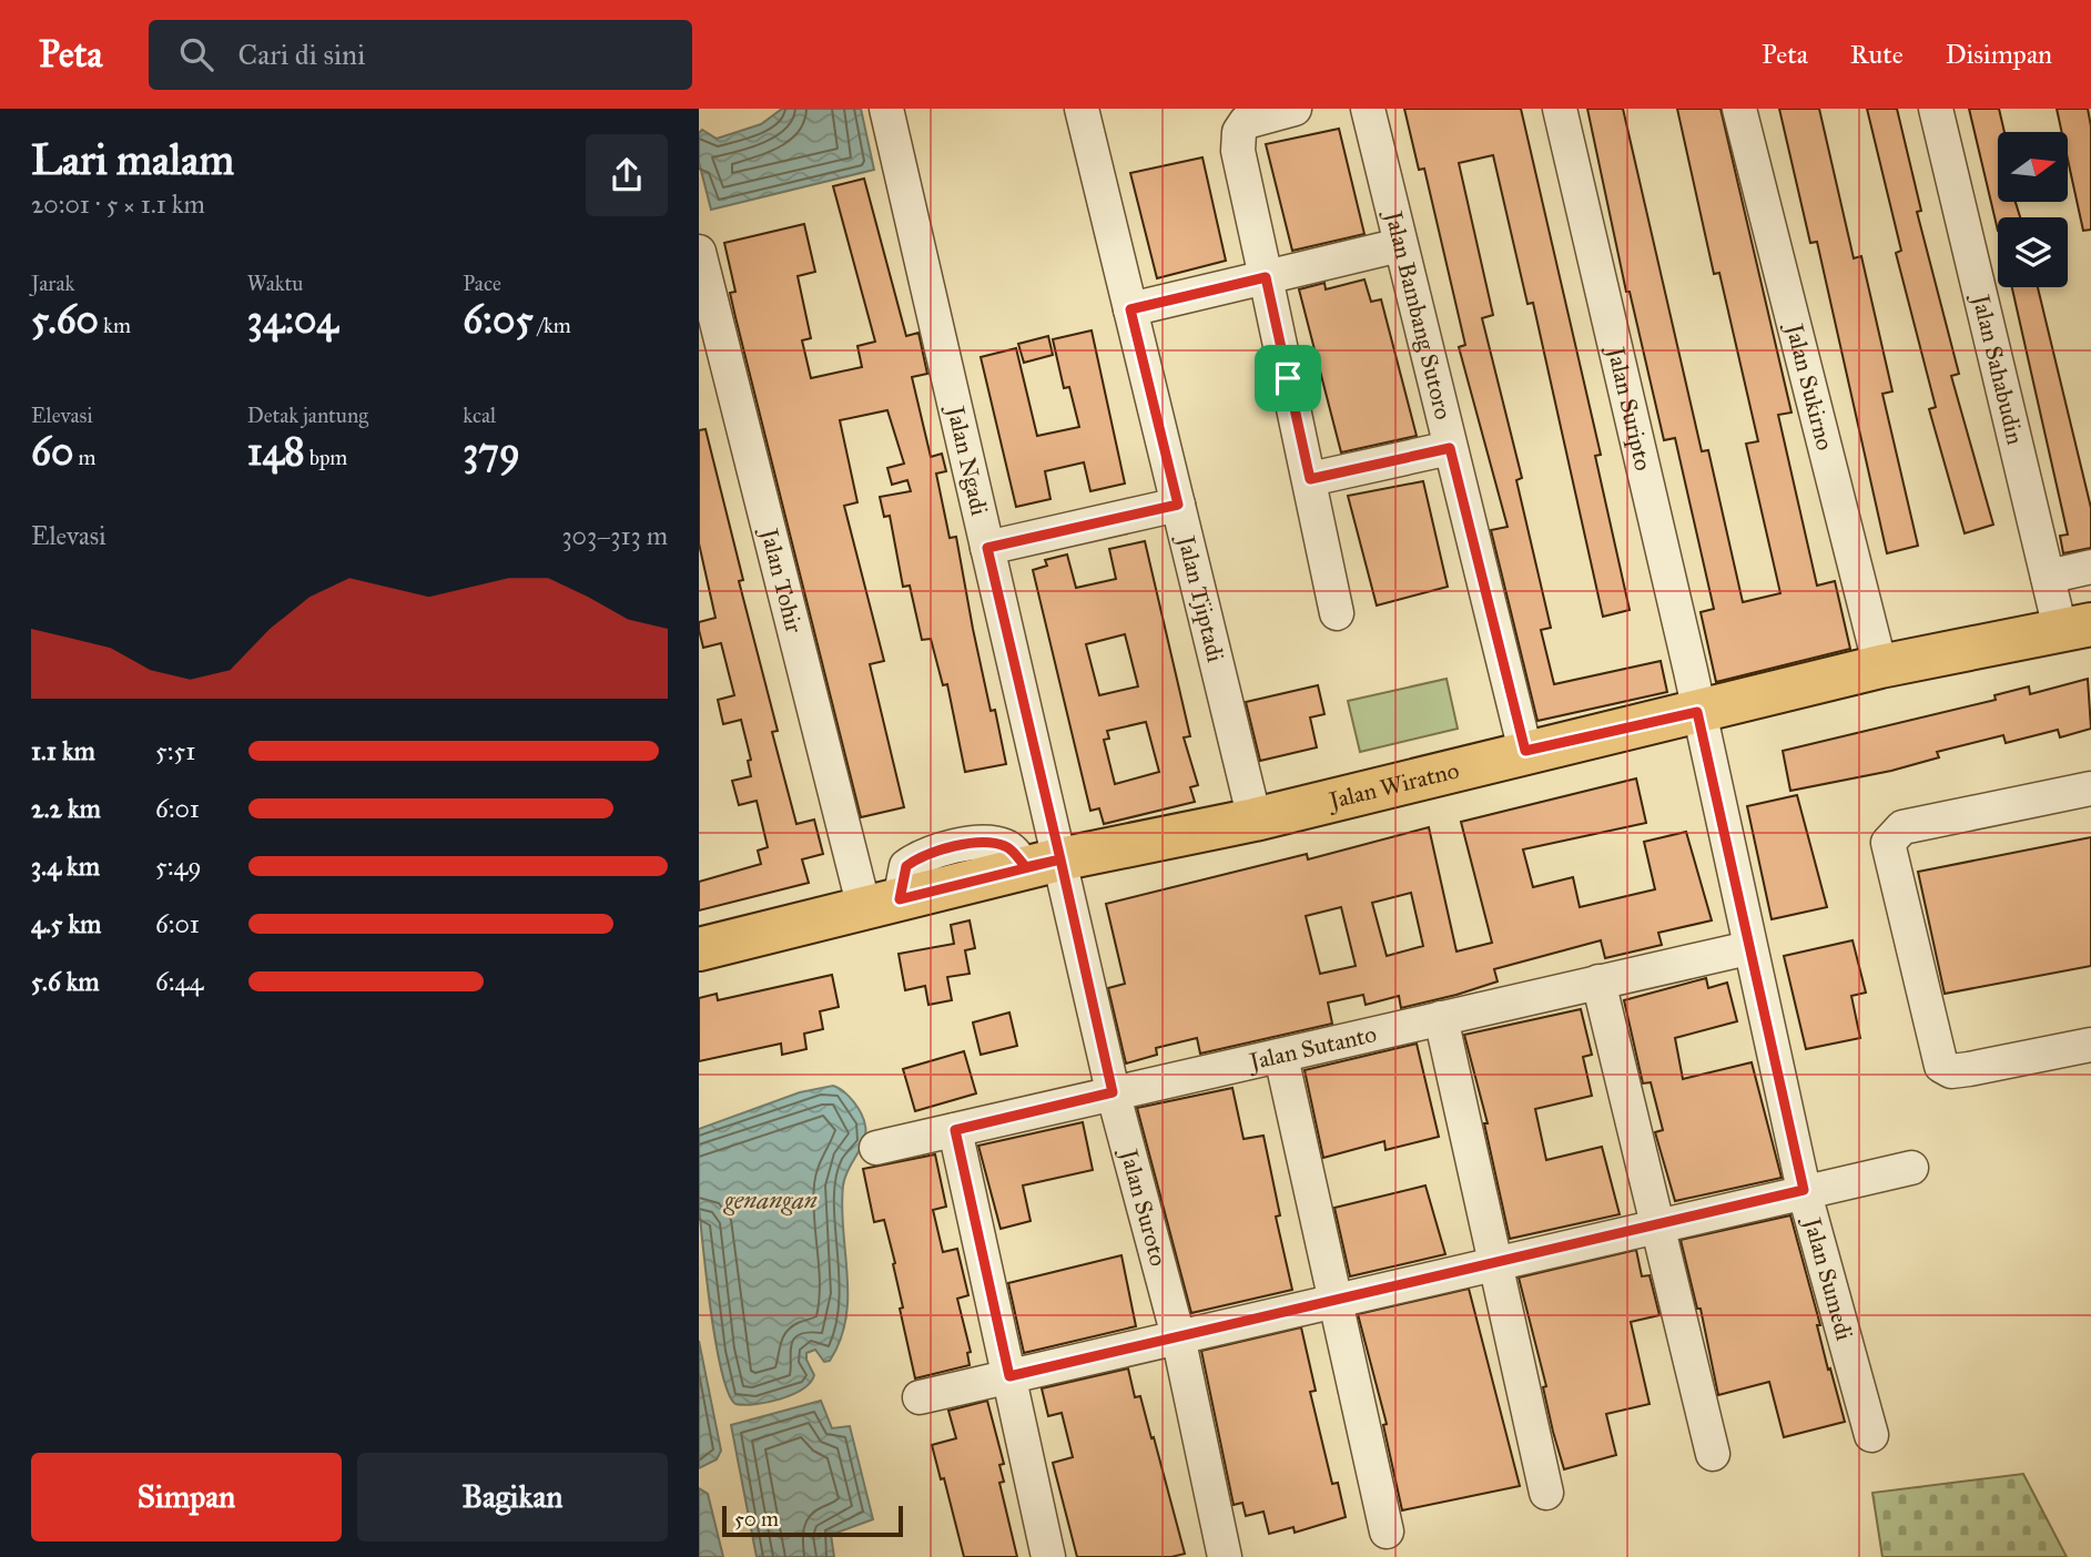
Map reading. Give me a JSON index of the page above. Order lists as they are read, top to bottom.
{
  "streets": {
    "main road": ["Jalan Wiratno"],
    "street": [
      "Jalan Bambang Sutoro",
      "Jalan Sahabudin",
      "Jalan Sukirno",
      "Jalan Suripto",
      "Jalan Ngadi",
      "Jalan Tohir",
      "Jalan Tjiptadi",
      "Jalan Sutanto",
      "Jalan Suroto",
      "Jalan Sumedi"
    ]
  },
  "crossings": [
    ["Jalan Bambang Sutoro", "Jalan Wiratno"],
    ["Jalan Sahabudin", "Jalan Wiratno"],
    ["Jalan Sukirno", "Jalan Wiratno"],
    ["Jalan Suripto", "Jalan Wiratno"],
    ["Jalan Suripto", "Jalan Sumedi"],
    ["Jalan Ngadi", "Jalan Wiratno"],
    ["Jalan Ngadi", "Jalan Suroto"],
    ["Jalan Tohir", "Jalan Wiratno"],
    ["Jalan Tjiptadi", "Jalan Wiratno"],
    ["Jalan Wiratno", "Jalan Suroto"],
    ["Jalan Wiratno", "Jalan Sumedi"],
    ["Jalan Sutanto", "Jalan Suroto"],
    ["Jalan Sutanto", "Jalan Sumedi"]
  ],
  "water": ["genangan"],
  "scale_bar": "50 m",
  "north": "right",
  "page": {
    "header": "Peta",
    "search": "Cari di sini",
    "nav": ["Peta", "Rute", "Disimpan"],
    "heading": ["Lari malam", "20:01 · 5 × 1.1 km"],
    "stats": [
      ["Jarak", "5.60 km"],
      ["Waktu", "34:04"],
      ["Pace", "6:05 /km"],
      ["Elevasi", "60 m"],
      ["Detak jantung", "148 bpm"],
      ["kcal", "379"]
    ],
    "chart": ["Elevasi", "303–313 m"],
    "list": [
      {
        "name": "1.1 km",
        "note": "5:51"
      },
      {
        "name": "2.2 km",
        "note": "6:01"
      },
      {
        "name": "3.4 km",
        "note": "5:49"
      },
      {
        "name": "4.5 km",
        "note": "6:01"
      },
      {
        "name": "5.6 km",
        "note": "6:44"
      }
    ],
    "buttons": ["Simpan", "Bagikan"],
    "scale": "50 m"
  }
}
